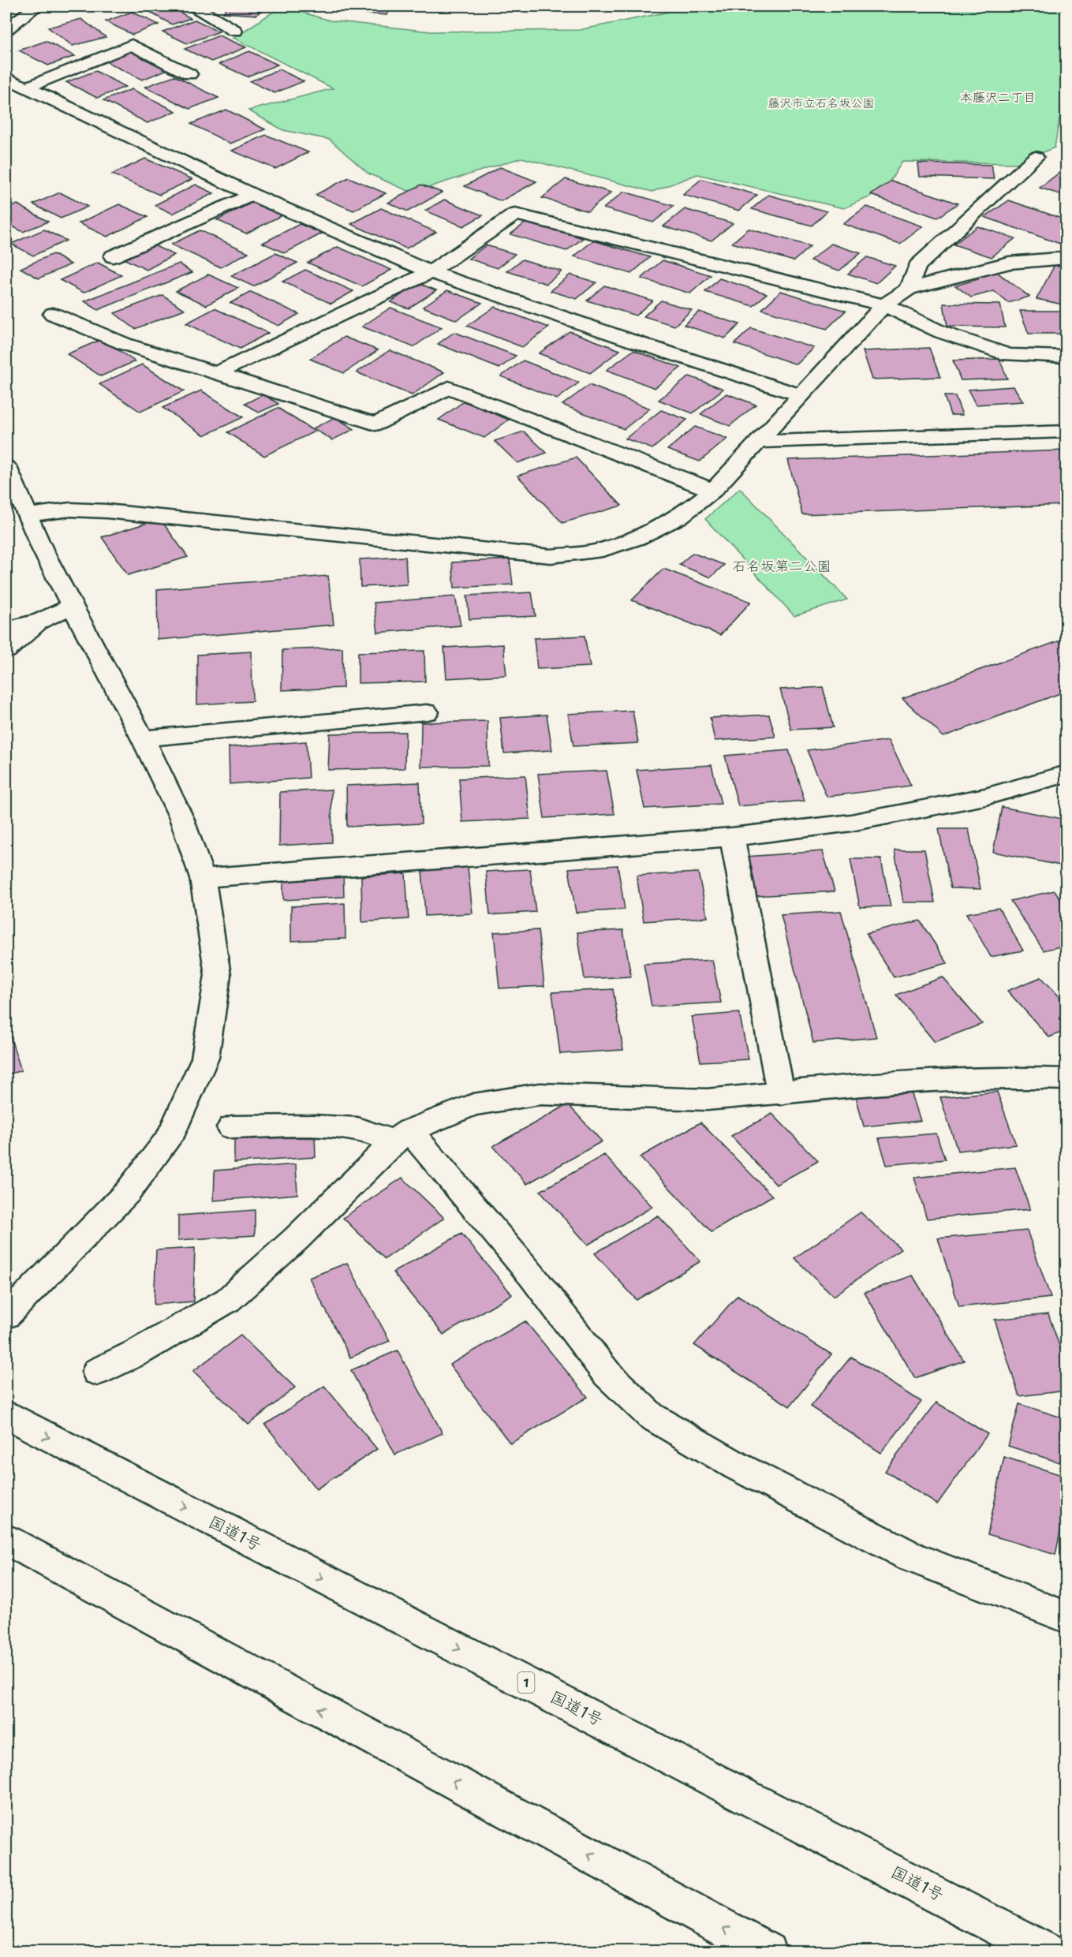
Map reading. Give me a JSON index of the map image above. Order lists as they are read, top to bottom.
{
  "streets": {
    "main road": ["国道1号", "1"]
  },
  "districts": ["本藤沢二丁目"],
  "parks": ["藤沢市立石名坂公園", "石名坂第二公園"]
}
